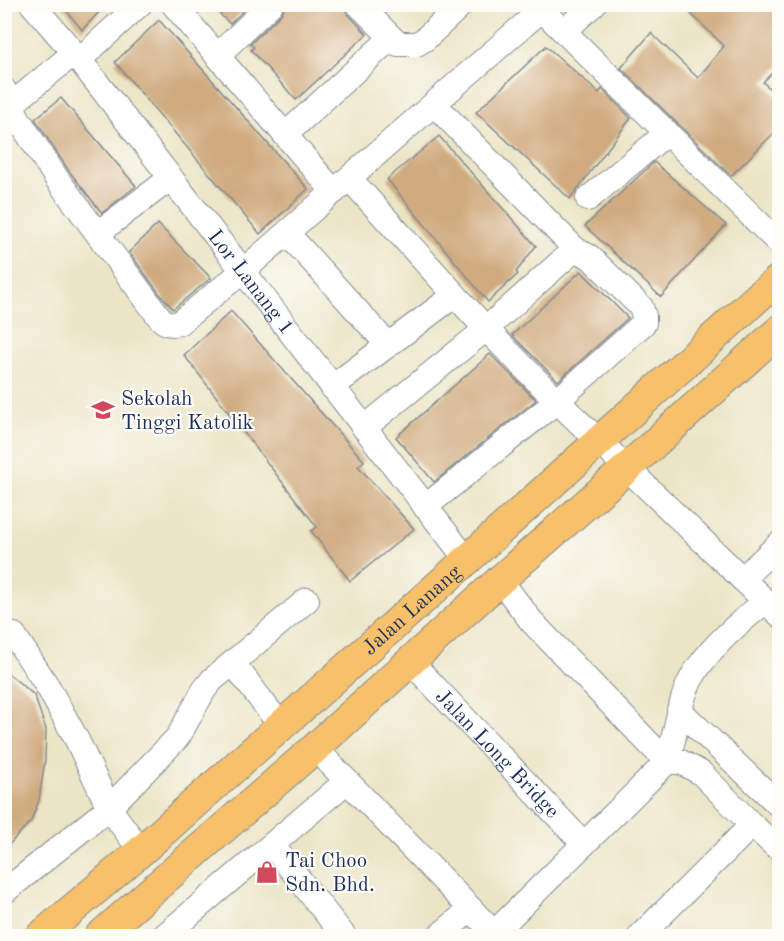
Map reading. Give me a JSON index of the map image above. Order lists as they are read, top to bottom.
{
  "streets": {
    "main road": ["Jalan Lanang"],
    "street": ["Lor Lanang 1", "Jalan Long Bridge"]
  },
  "crossings": [
    ["Lor Lanang 1", "Jalan Lanang"],
    ["Jalan Lanang", "Jalan Long Bridge"]
  ],
  "places": {
    "school or university": ["Sekolah Tinggi Katolik"],
    "shop": ["Tai Choo Sdn. Bhd."]
  }
}
